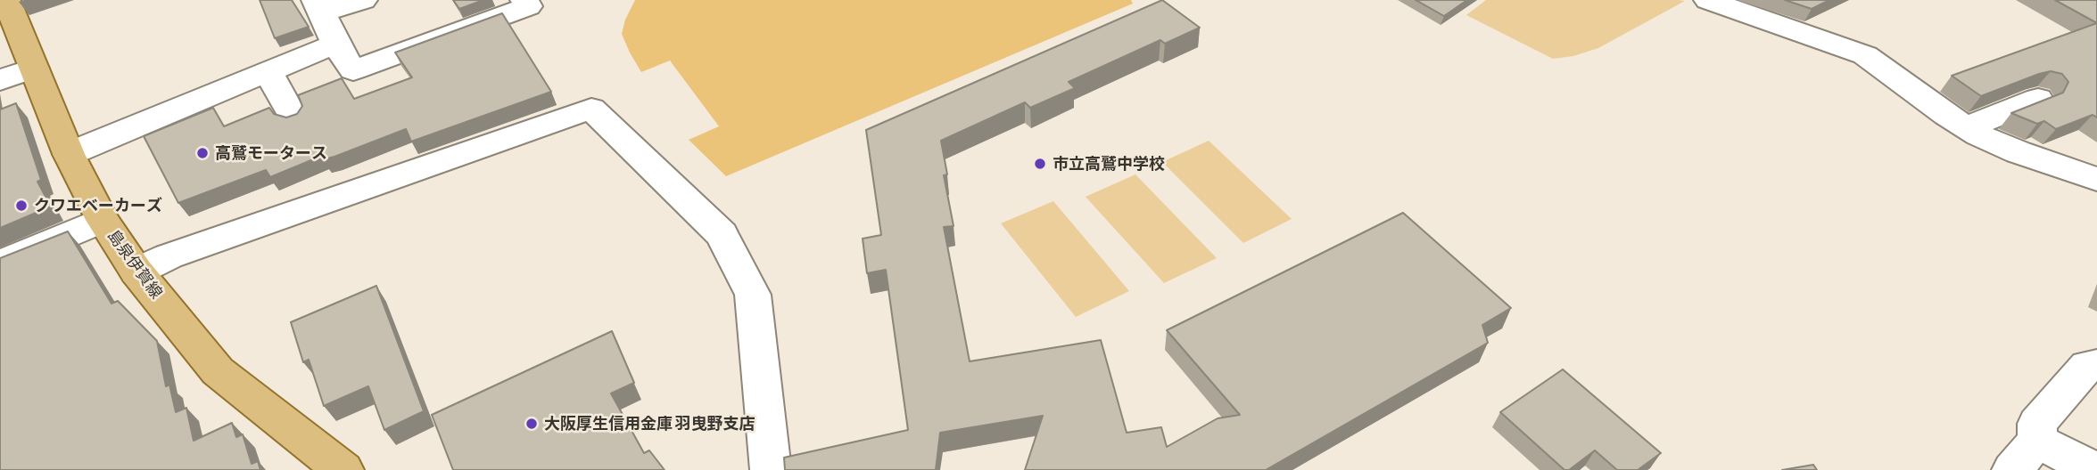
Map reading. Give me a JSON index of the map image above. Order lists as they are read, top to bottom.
{
  "streets": {
    "main road": ["島泉伊賀線"]
  },
  "places": [
    "高鷲モータース",
    "市立高鷲中学校",
    "クワエベーカーズ",
    "大阪厚生信用金庫 羽曳野支店"
  ]
}
